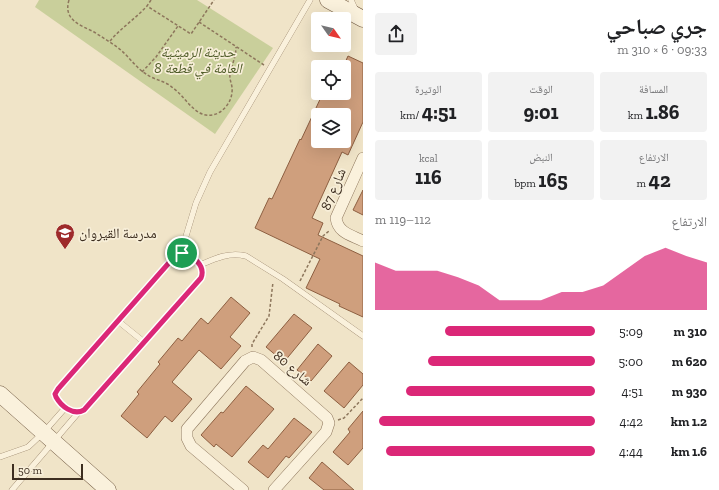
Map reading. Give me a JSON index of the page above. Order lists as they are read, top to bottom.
{
  "streets": {
    "street": ["شارع 87", "شارع 80"]
  },
  "parks": ["حديثة الرميثية العامة في قطعة 8"],
  "places": {
    "school or university": ["مدرسة القيروان"]
  },
  "scale_bar": "50 m",
  "north": "bottom right",
  "page": {
    "heading": ["جري صباحي", "09:33 · 6 × 310 m"],
    "stats": [
      ["المسافة", "1.86 km"],
      ["الوقت", "9:01"],
      ["الوتيرة", "4:51 /km"],
      ["الارتفاع", "42 m"],
      ["النبض", "165 bpm"],
      ["kcal", "116"]
    ],
    "chart": ["الارتفاع", "112–119 m"],
    "list": [
      {
        "name": "310 m",
        "note": "5:09"
      },
      {
        "name": "620 m",
        "note": "5:00"
      },
      {
        "name": "930 m",
        "note": "4:51"
      },
      {
        "name": "1.2 km",
        "note": "4:42"
      },
      {
        "name": "1.6 km",
        "note": "4:44"
      }
    ],
    "scale": "50 m"
  }
}
